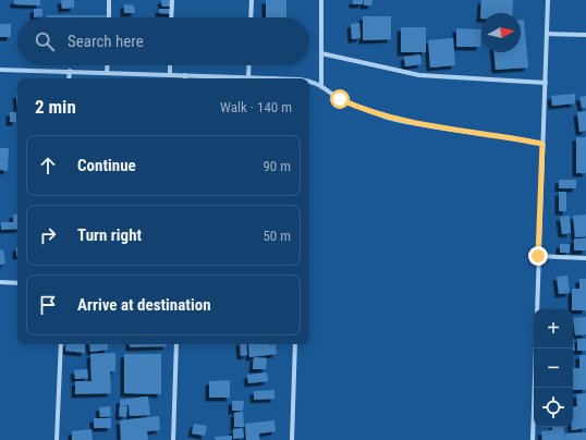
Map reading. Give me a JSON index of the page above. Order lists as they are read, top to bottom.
{
  "north": "right",
  "page": {
    "search": "Search here",
    "heading": ["2 min", "Walk · 140 m"],
    "list": [
      ["Continue", "90 m"],
      ["Turn right", "50 m"],
      "Arrive at destination"
    ],
    "map_buttons": ["+", "−"]
  }
}
